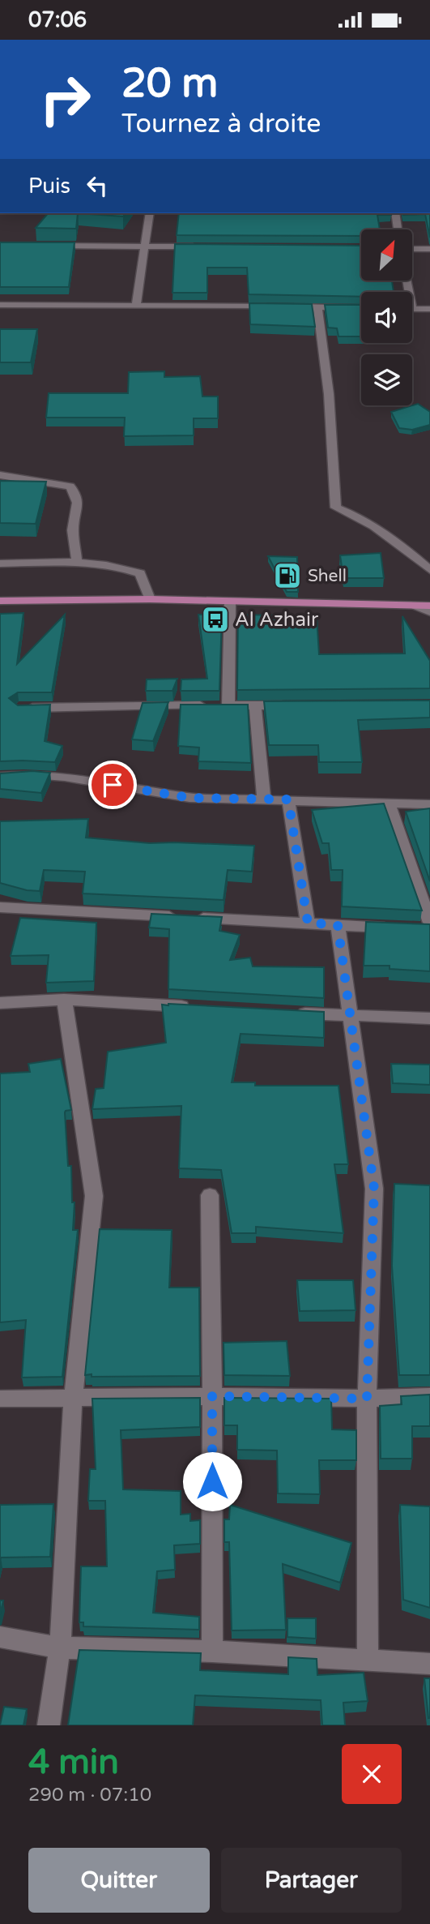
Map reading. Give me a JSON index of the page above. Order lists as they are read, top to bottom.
{
  "places": {
    "fuel station": ["Shell"],
    "bus stop": ["Al Azhair"]
  },
  "north": "top right",
  "page": {
    "status": "07:06",
    "turn": ["20 m", "Tournez à droite"],
    "then": "Puis",
    "heading": ["4 min", "290 m · 07:10"],
    "buttons": ["Quitter", "Partager"]
  }
}
